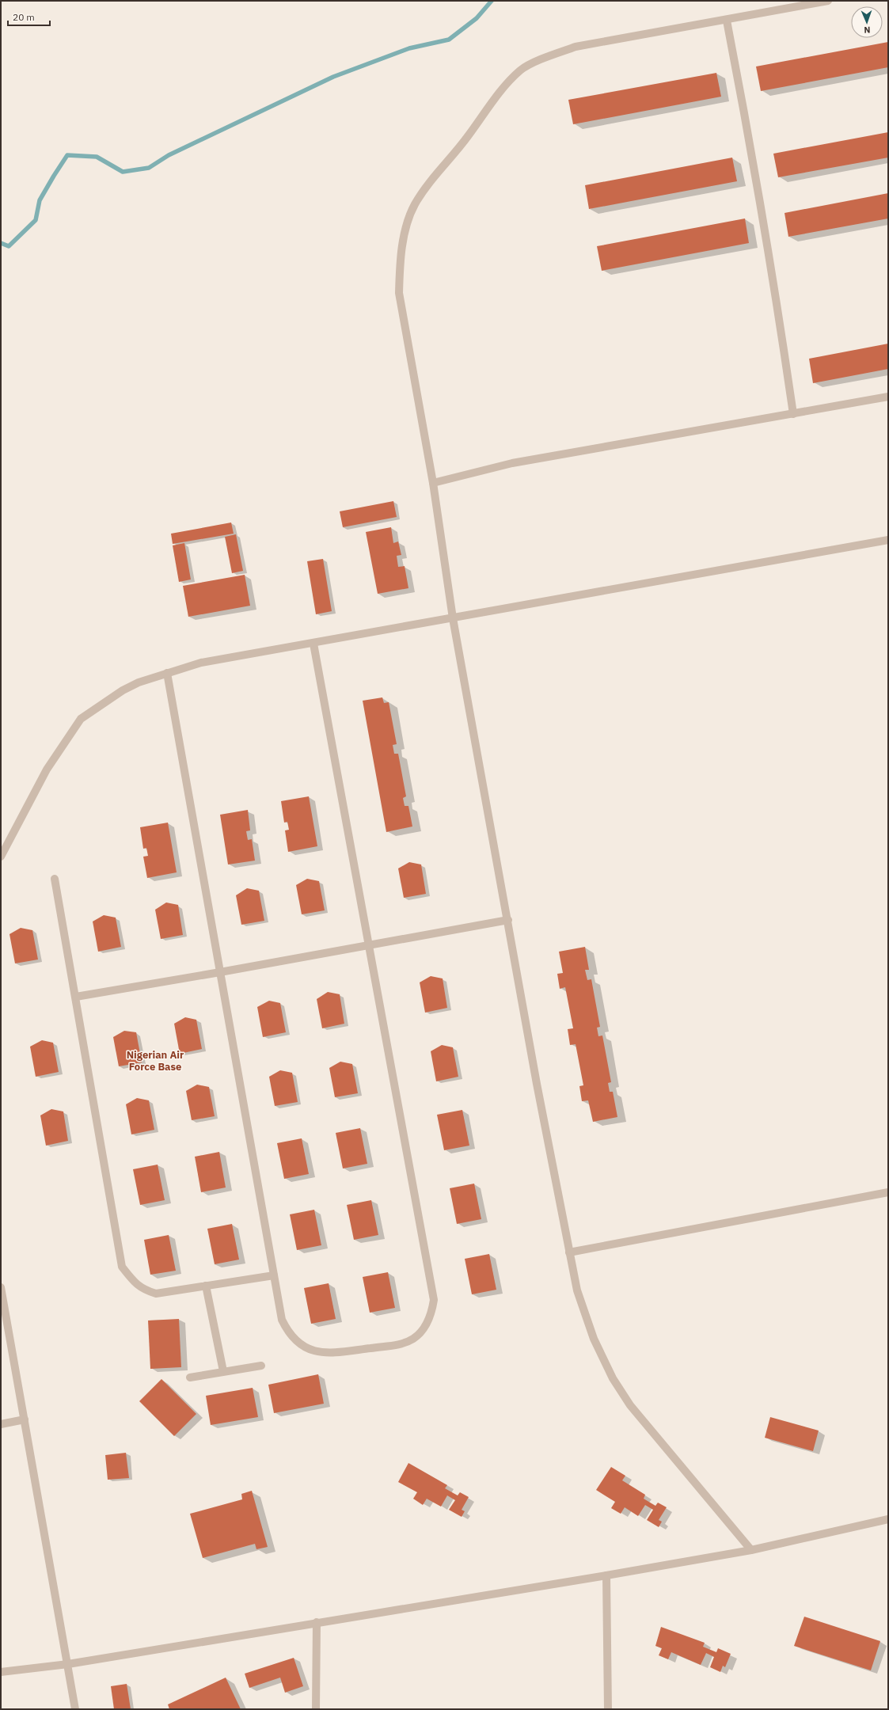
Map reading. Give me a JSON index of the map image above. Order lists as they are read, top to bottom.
{
  "districts": ["Nigerian Air Force Base"],
  "scale_bar": "20 m",
  "north": "bottom"
}
